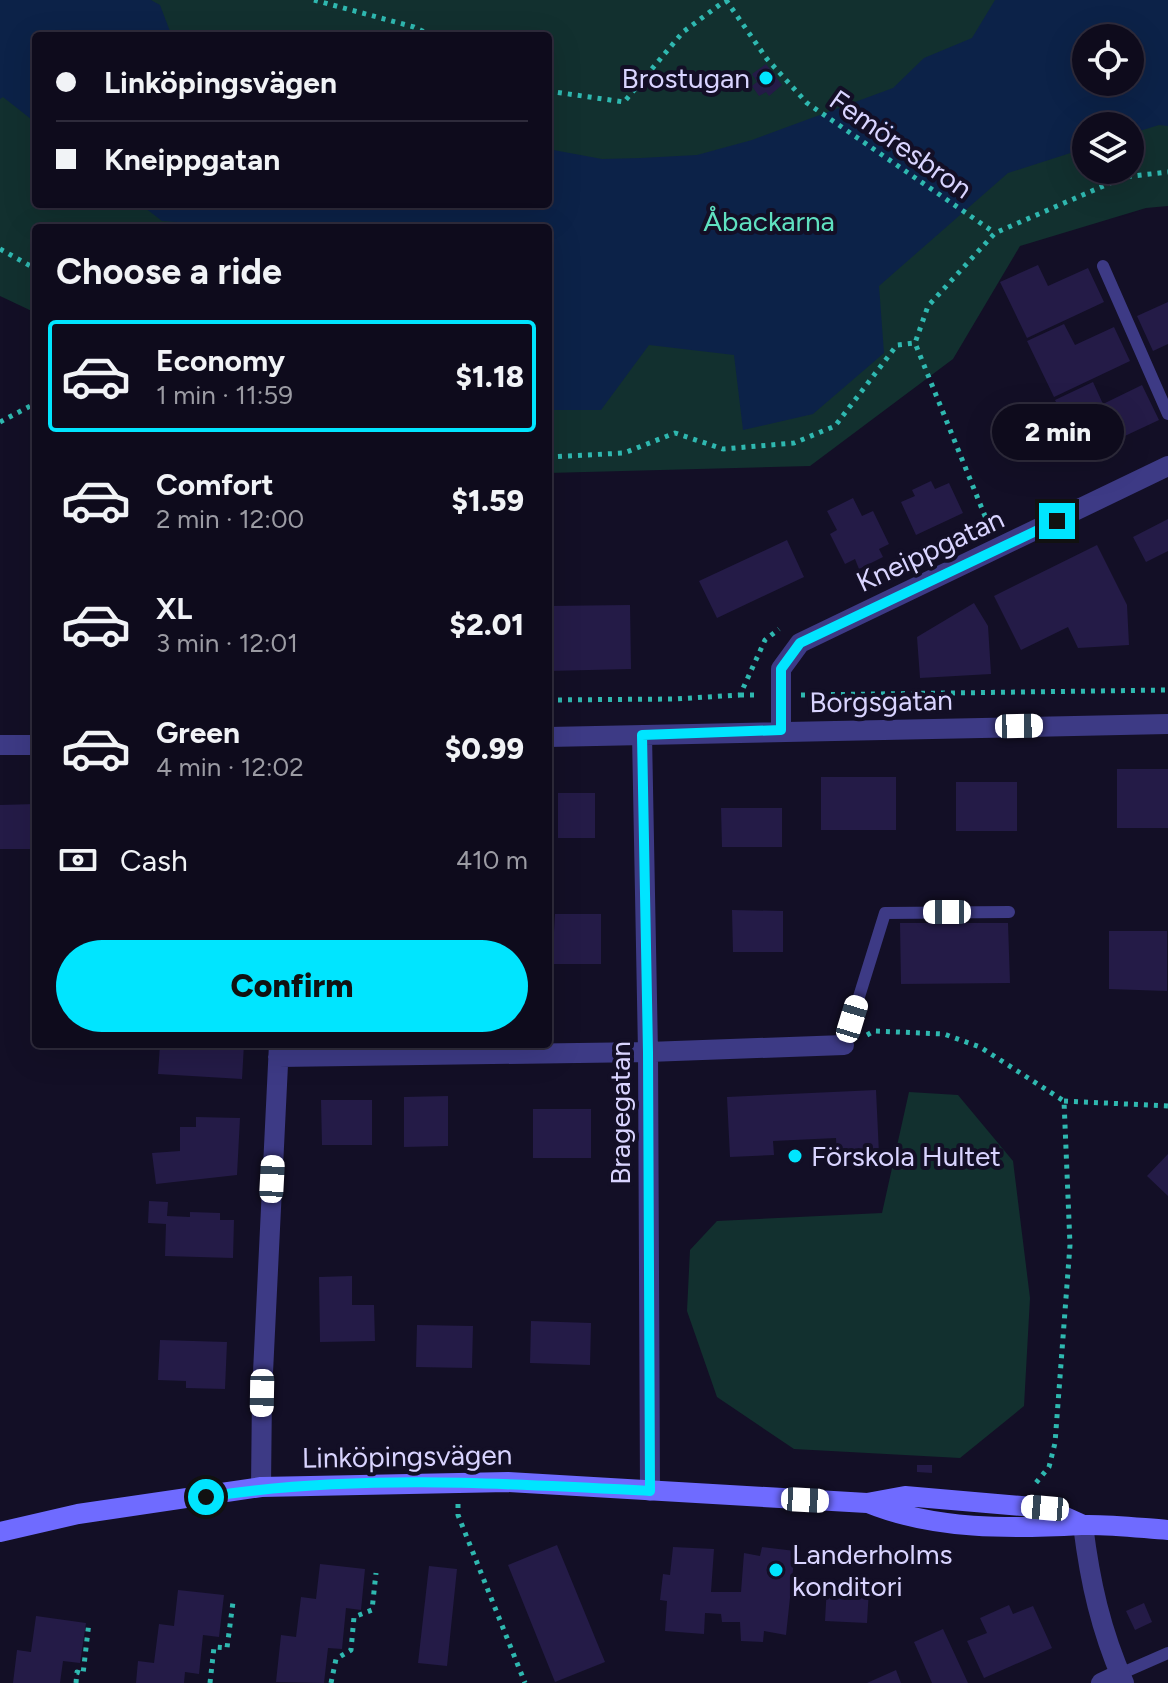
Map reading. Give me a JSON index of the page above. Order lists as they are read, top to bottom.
{
  "streets": {
    "street": [
      "Kneippgatan",
      "Borgsgatan",
      "Bragegatan",
      "Linköpingsvägen"
    ],
    "path": ["Femöresbron"]
  },
  "crossings": [
    ["Kneippgatan", "Borgsgatan"],
    ["Borgsgatan", "Bragegatan"],
    ["Bragegatan", "Linköpingsvägen"]
  ],
  "parks": ["Åbackarna"],
  "places": ["Brostugan", "Förskola Hultet", "Landerholms konditori"],
  "page": {
    "banner": ["Linköpingsvägen", "Kneippgatan"],
    "heading": "Choose a ride",
    "list": [
      {
        "name": "Economy",
        "note": "1 min · 11:59",
        "value": "$1.18"
      },
      {
        "name": "Comfort",
        "note": "2 min · 12:00",
        "value": "$1.59"
      },
      {
        "name": "XL",
        "note": "3 min · 12:01",
        "value": "$2.01"
      },
      {
        "name": "Green",
        "note": "4 min · 12:02",
        "value": "$0.99"
      }
    ],
    "bubble": "2 min",
    "pay": ["Cash", "410 m"],
    "buttons": "Confirm"
  }
}
